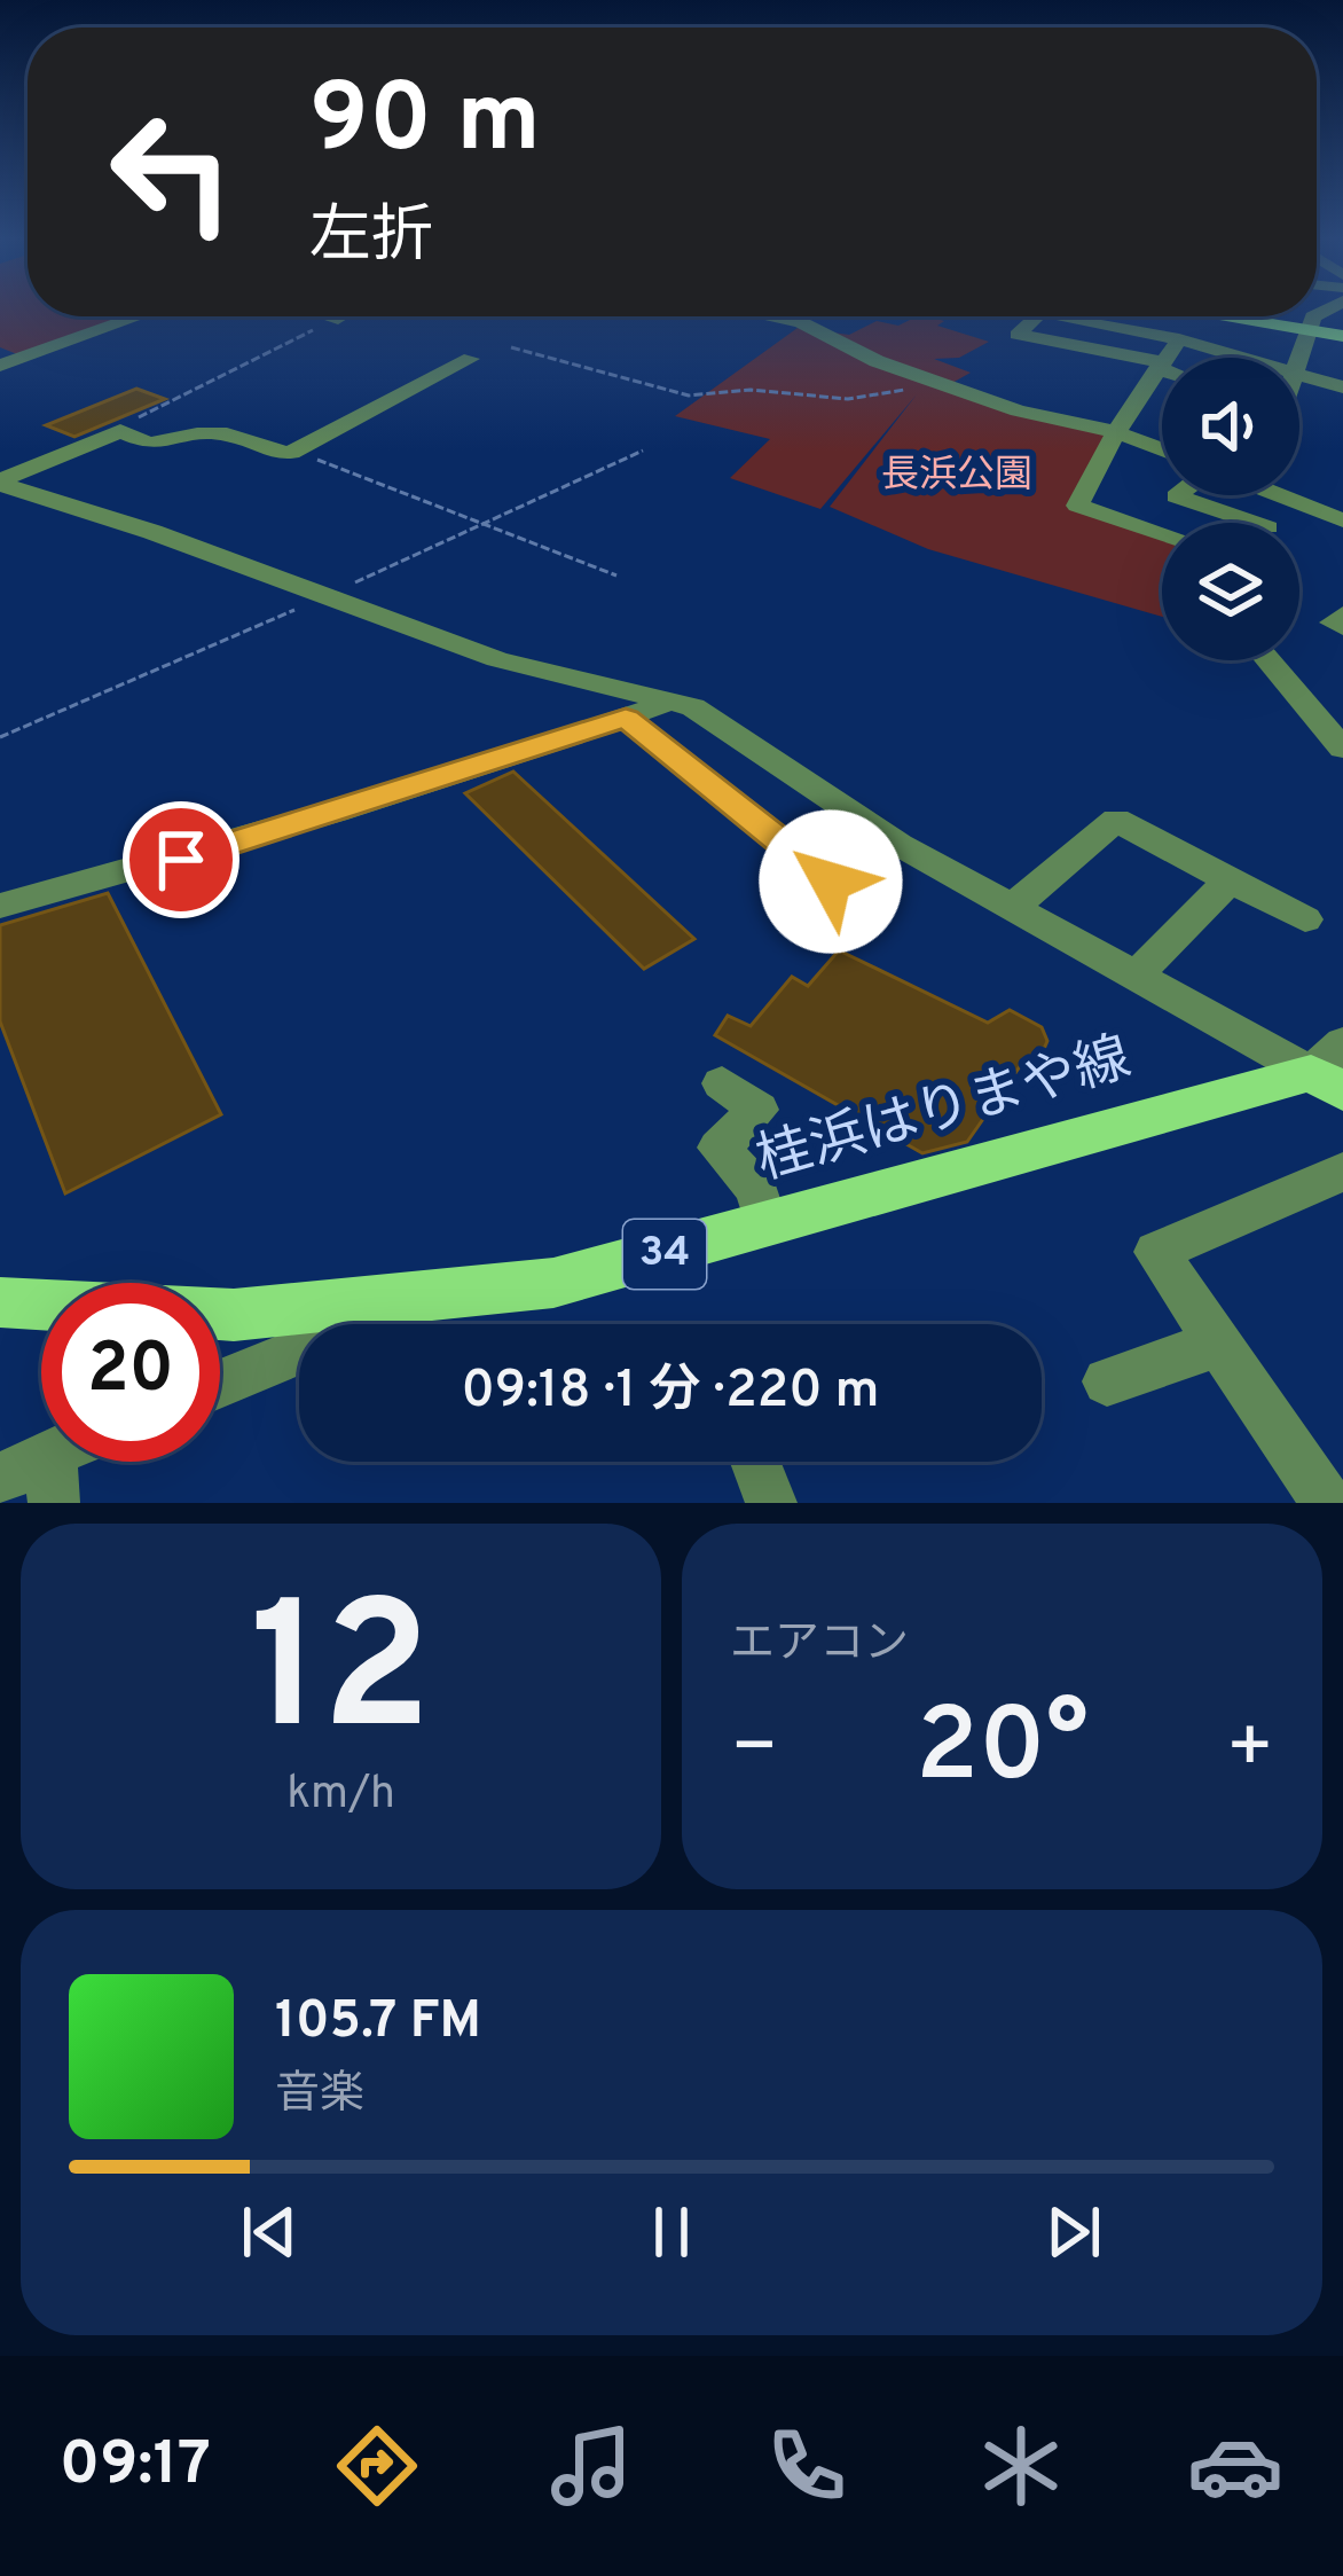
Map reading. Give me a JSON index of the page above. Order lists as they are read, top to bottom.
{
  "streets": {
    "main road": ["桂浜はりまや線", "34"]
  },
  "parks": ["長浜公園"],
  "page": {
    "turn": ["90 m", "左折"],
    "limit": "20",
    "trip": "09:18 · 1 分 · 220 m",
    "tile": [
      ["12", "km/h"],
      "エアコン"
    ],
    "heat": ["−", "20°", "+"],
    "song": ["105.7 FM", "音楽"],
    "tabs": "09:17"
  }
}
